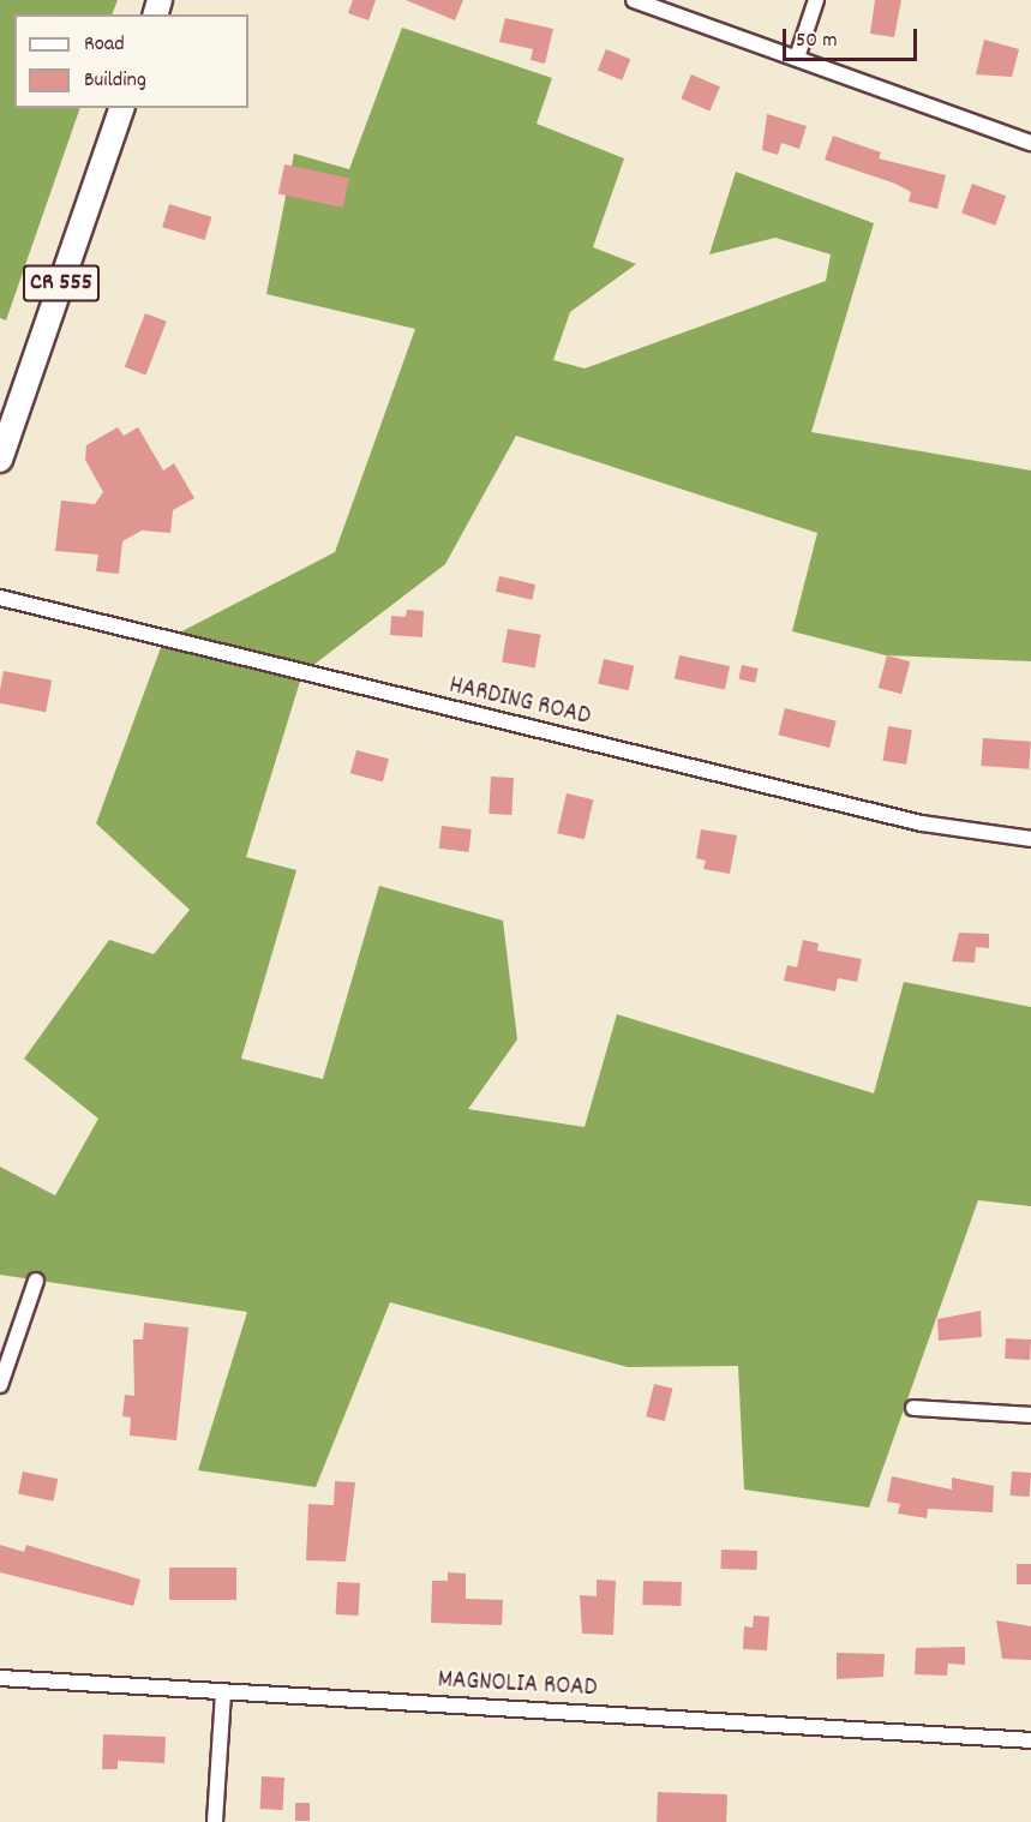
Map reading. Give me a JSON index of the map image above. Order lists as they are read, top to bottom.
{
  "streets": {
    "main road": ["CR 555"],
    "street": ["HARDING ROAD", "MAGNOLIA ROAD"]
  },
  "legend": ["Road", "Building"],
  "scale_bar": "50 m"
}
